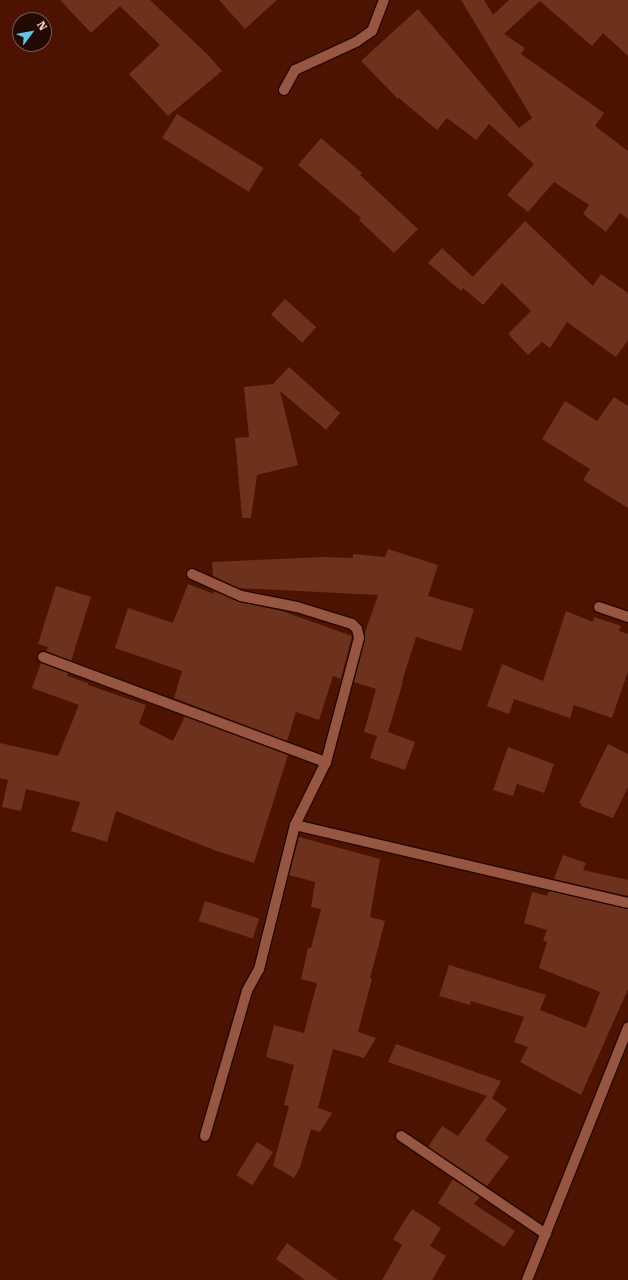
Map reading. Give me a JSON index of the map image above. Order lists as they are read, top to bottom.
{
  "north": "top right"
}
